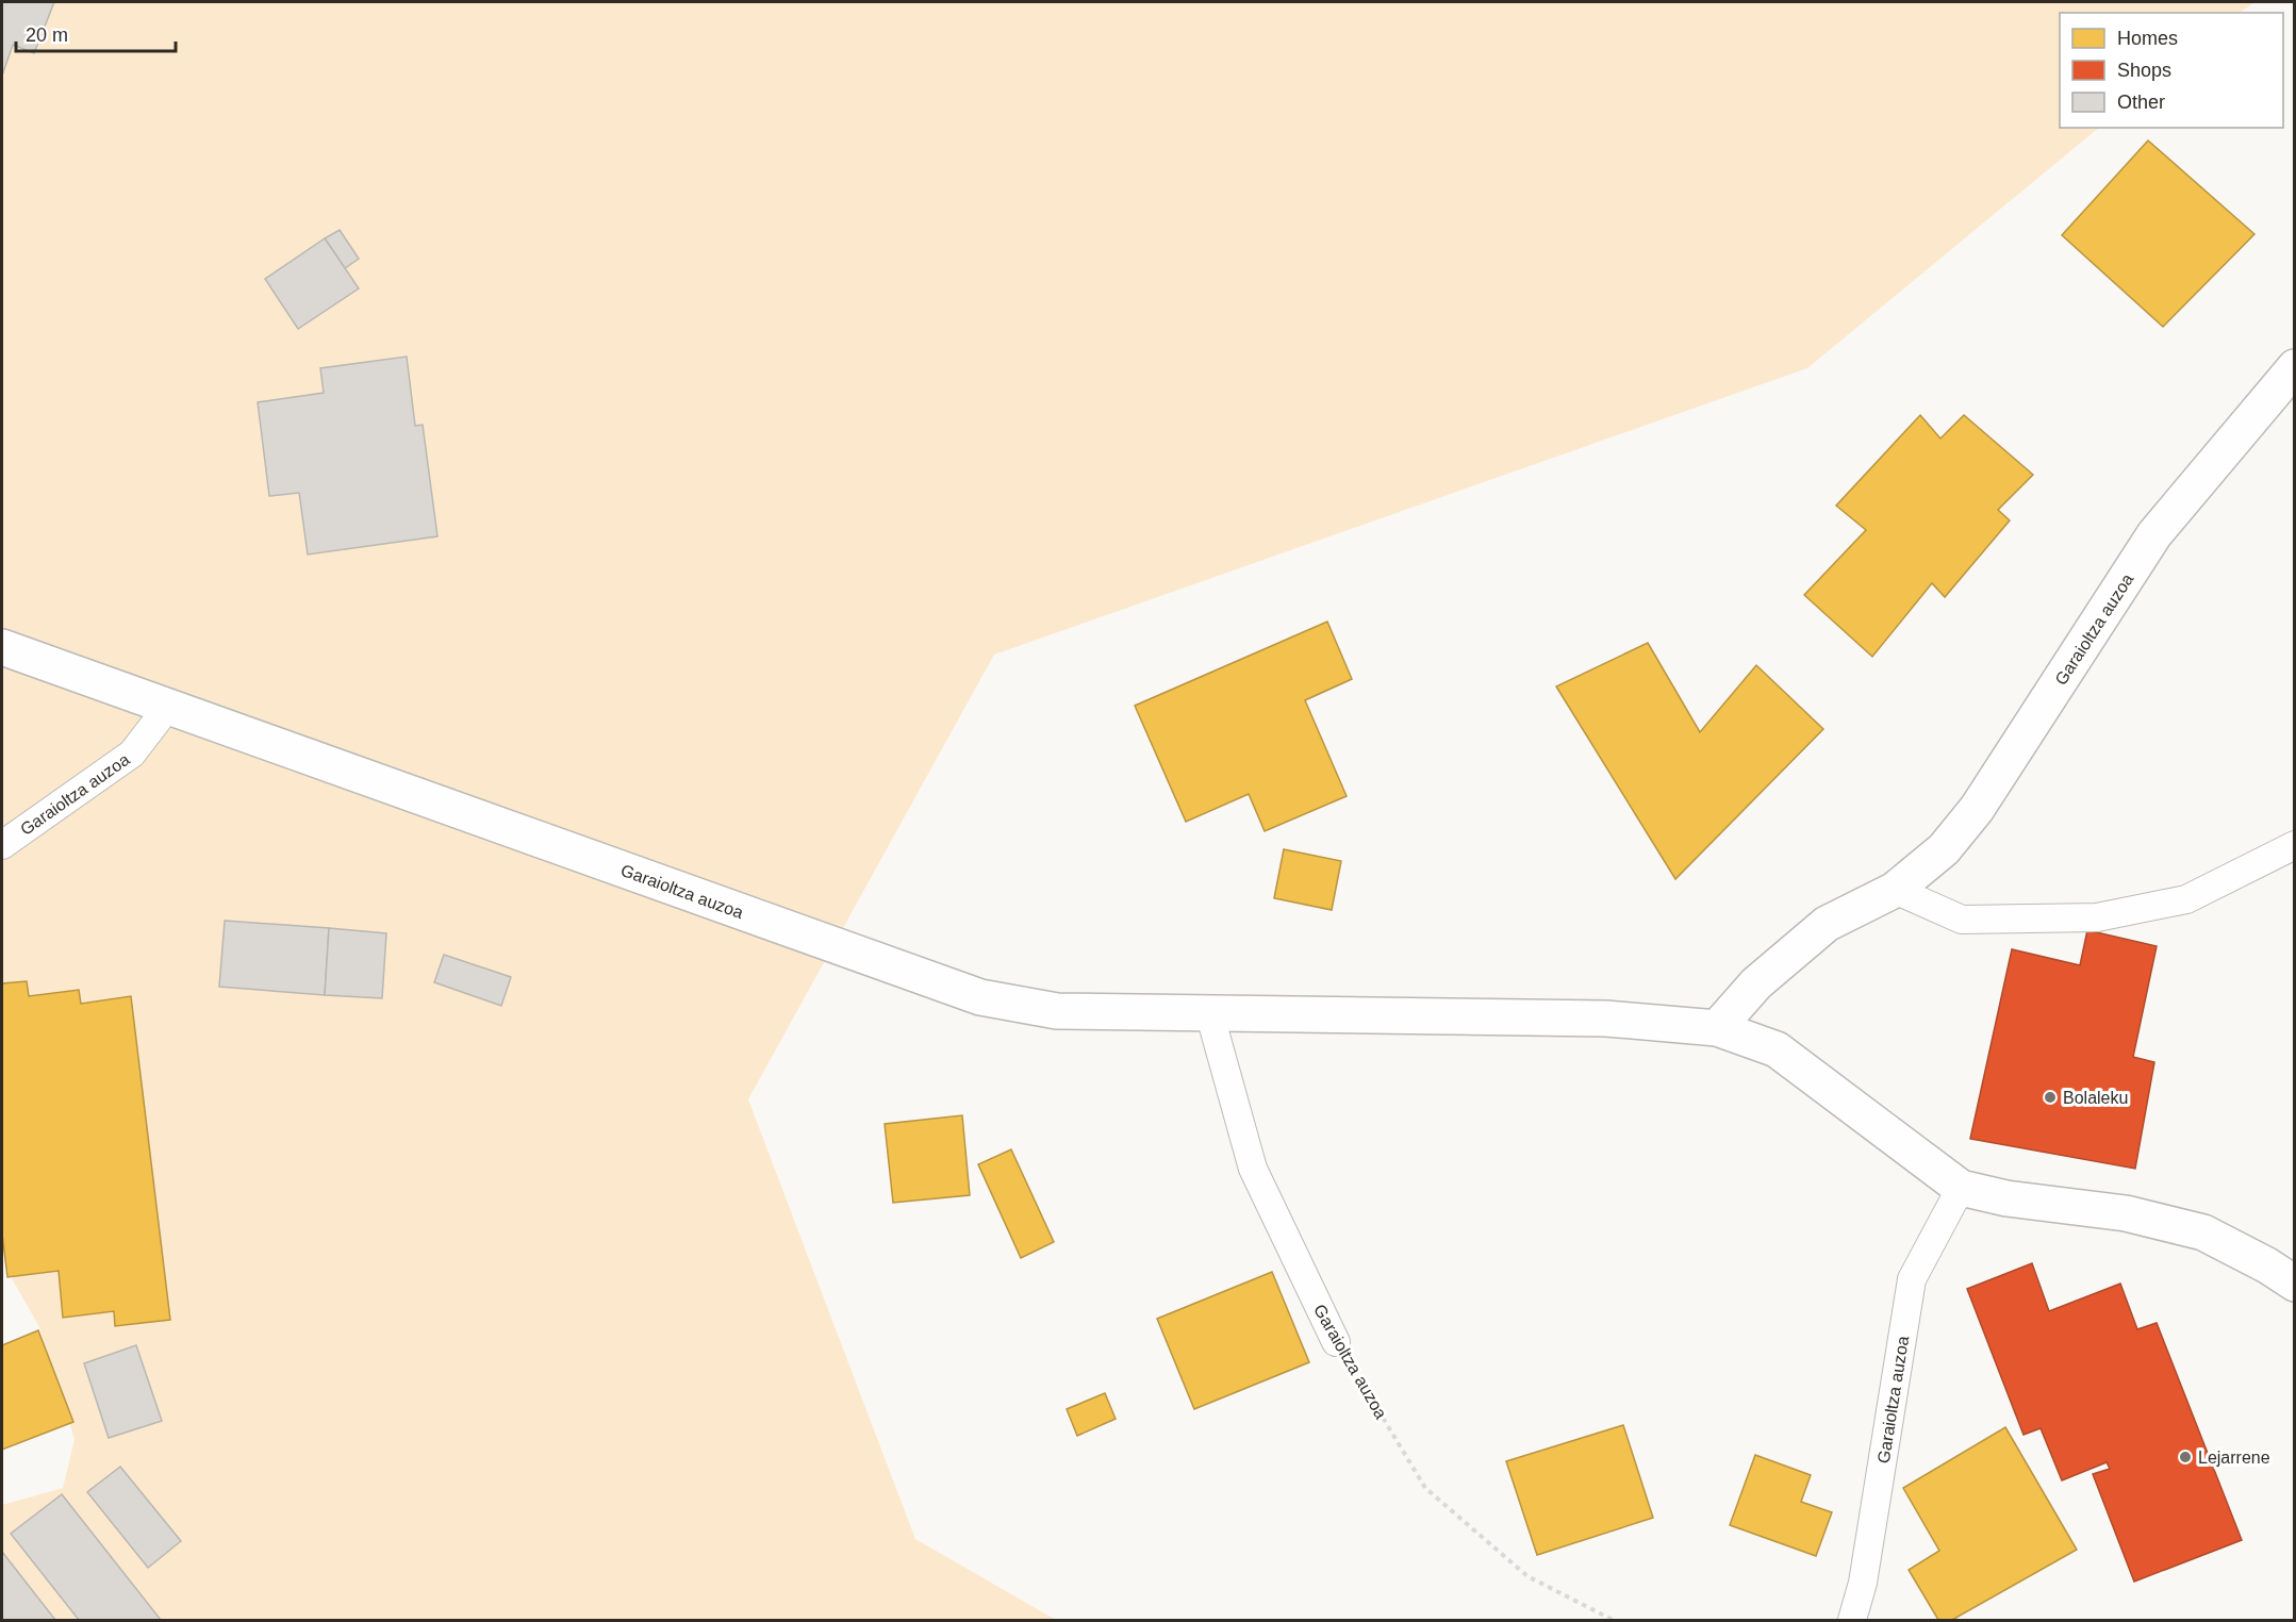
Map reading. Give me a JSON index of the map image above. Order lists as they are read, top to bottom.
{
  "streets": {
    "street": ["Garaioltza auzoa"]
  },
  "places": ["Bolaleku", "Lejarrene"],
  "legend": ["Homes", "Shops", "Other"],
  "scale_bar": "20 m"
}
